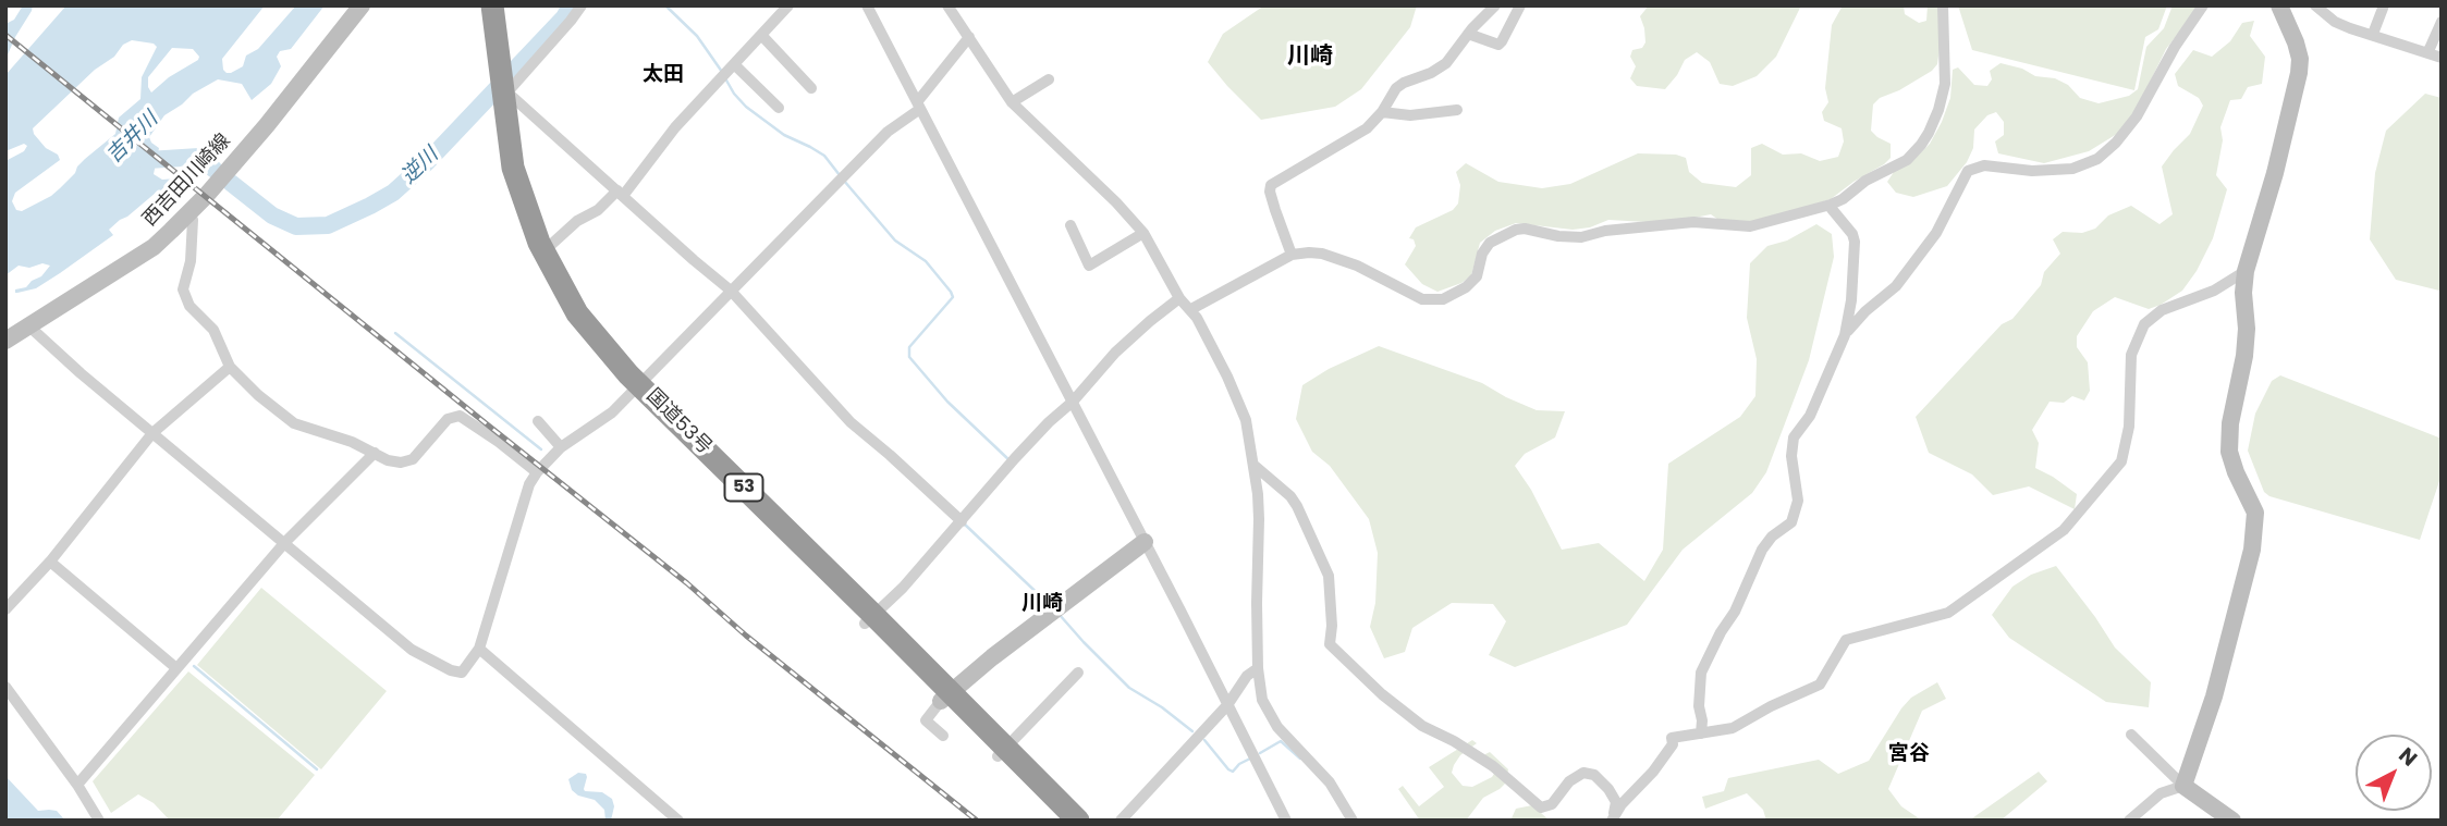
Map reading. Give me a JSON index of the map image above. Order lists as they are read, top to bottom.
{
  "streets": {
    "highway": ["国道53号", "53"],
    "street": ["西吉田川崎線"]
  },
  "districts": [
    "川崎",
    "太田",
    "川崎",
    "宮谷"
  ],
  "water": ["吉井川", "逆川"],
  "north": "top right"
}
